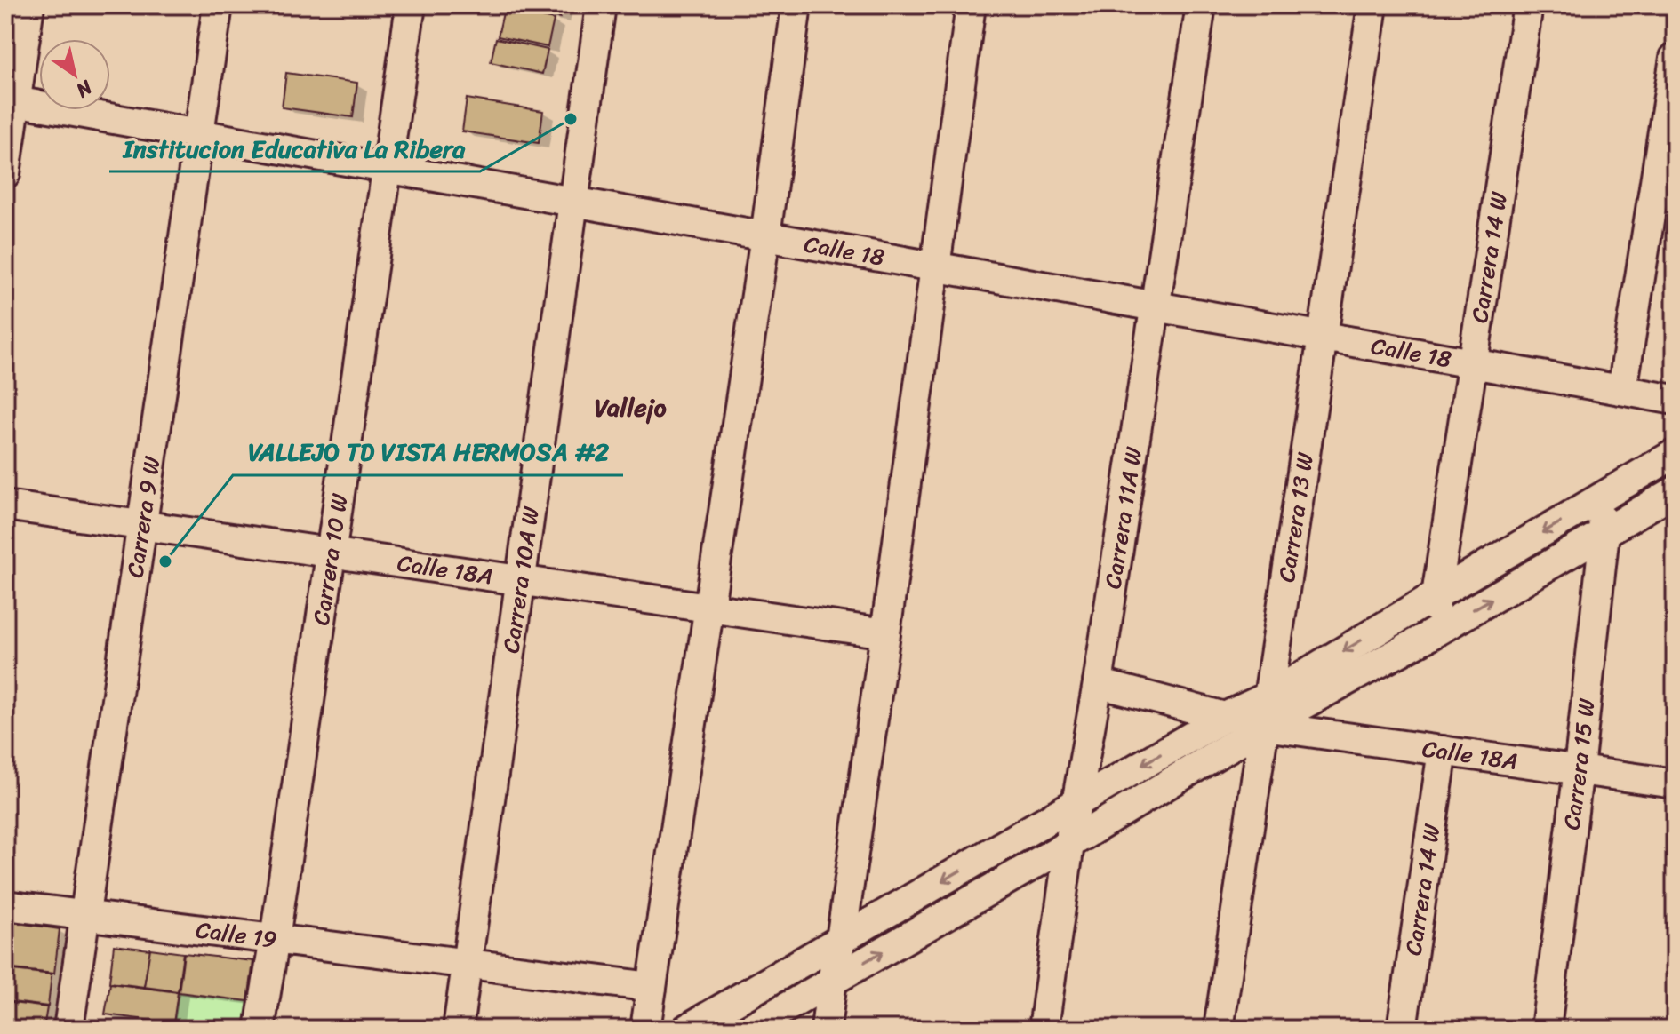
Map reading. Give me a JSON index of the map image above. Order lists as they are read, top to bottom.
{
  "streets": {
    "street": [
      "Calle 18",
      "Carrera 14 W",
      "Carrera 9 W",
      "Carrera 11A W",
      "Carrera 13 W",
      "Carrera 10 W",
      "Calle 18A",
      "Carrera 10A W",
      "Carrera 15 W",
      "Calle 19"
    ]
  },
  "crossings": [
    ["Calle 18", "Carrera 14 W"],
    ["Calle 18", "Carrera 9 W"],
    ["Calle 18", "Carrera 11A W"],
    ["Calle 18", "Carrera 13 W"],
    ["Calle 18", "Carrera 10 W"],
    ["Calle 18", "Carrera 10A W"],
    ["Carrera 14 W", "Calle 18A"],
    ["Carrera 9 W", "Calle 18A"],
    ["Carrera 9 W", "Calle 19"],
    ["Carrera 13 W", "Calle 18A"],
    ["Carrera 10 W", "Calle 18A"],
    ["Carrera 10 W", "Calle 19"],
    ["Calle 18A", "Carrera 10A W"],
    ["Calle 18A", "Carrera 15 W"],
    ["Carrera 10A W", "Calle 19"]
  ],
  "districts": ["Vallejo"],
  "places": ["Institucion Educativa La Ribera", "VALLEJO TD VISTA HERMOSA #2"],
  "north": "bottom right"
}
